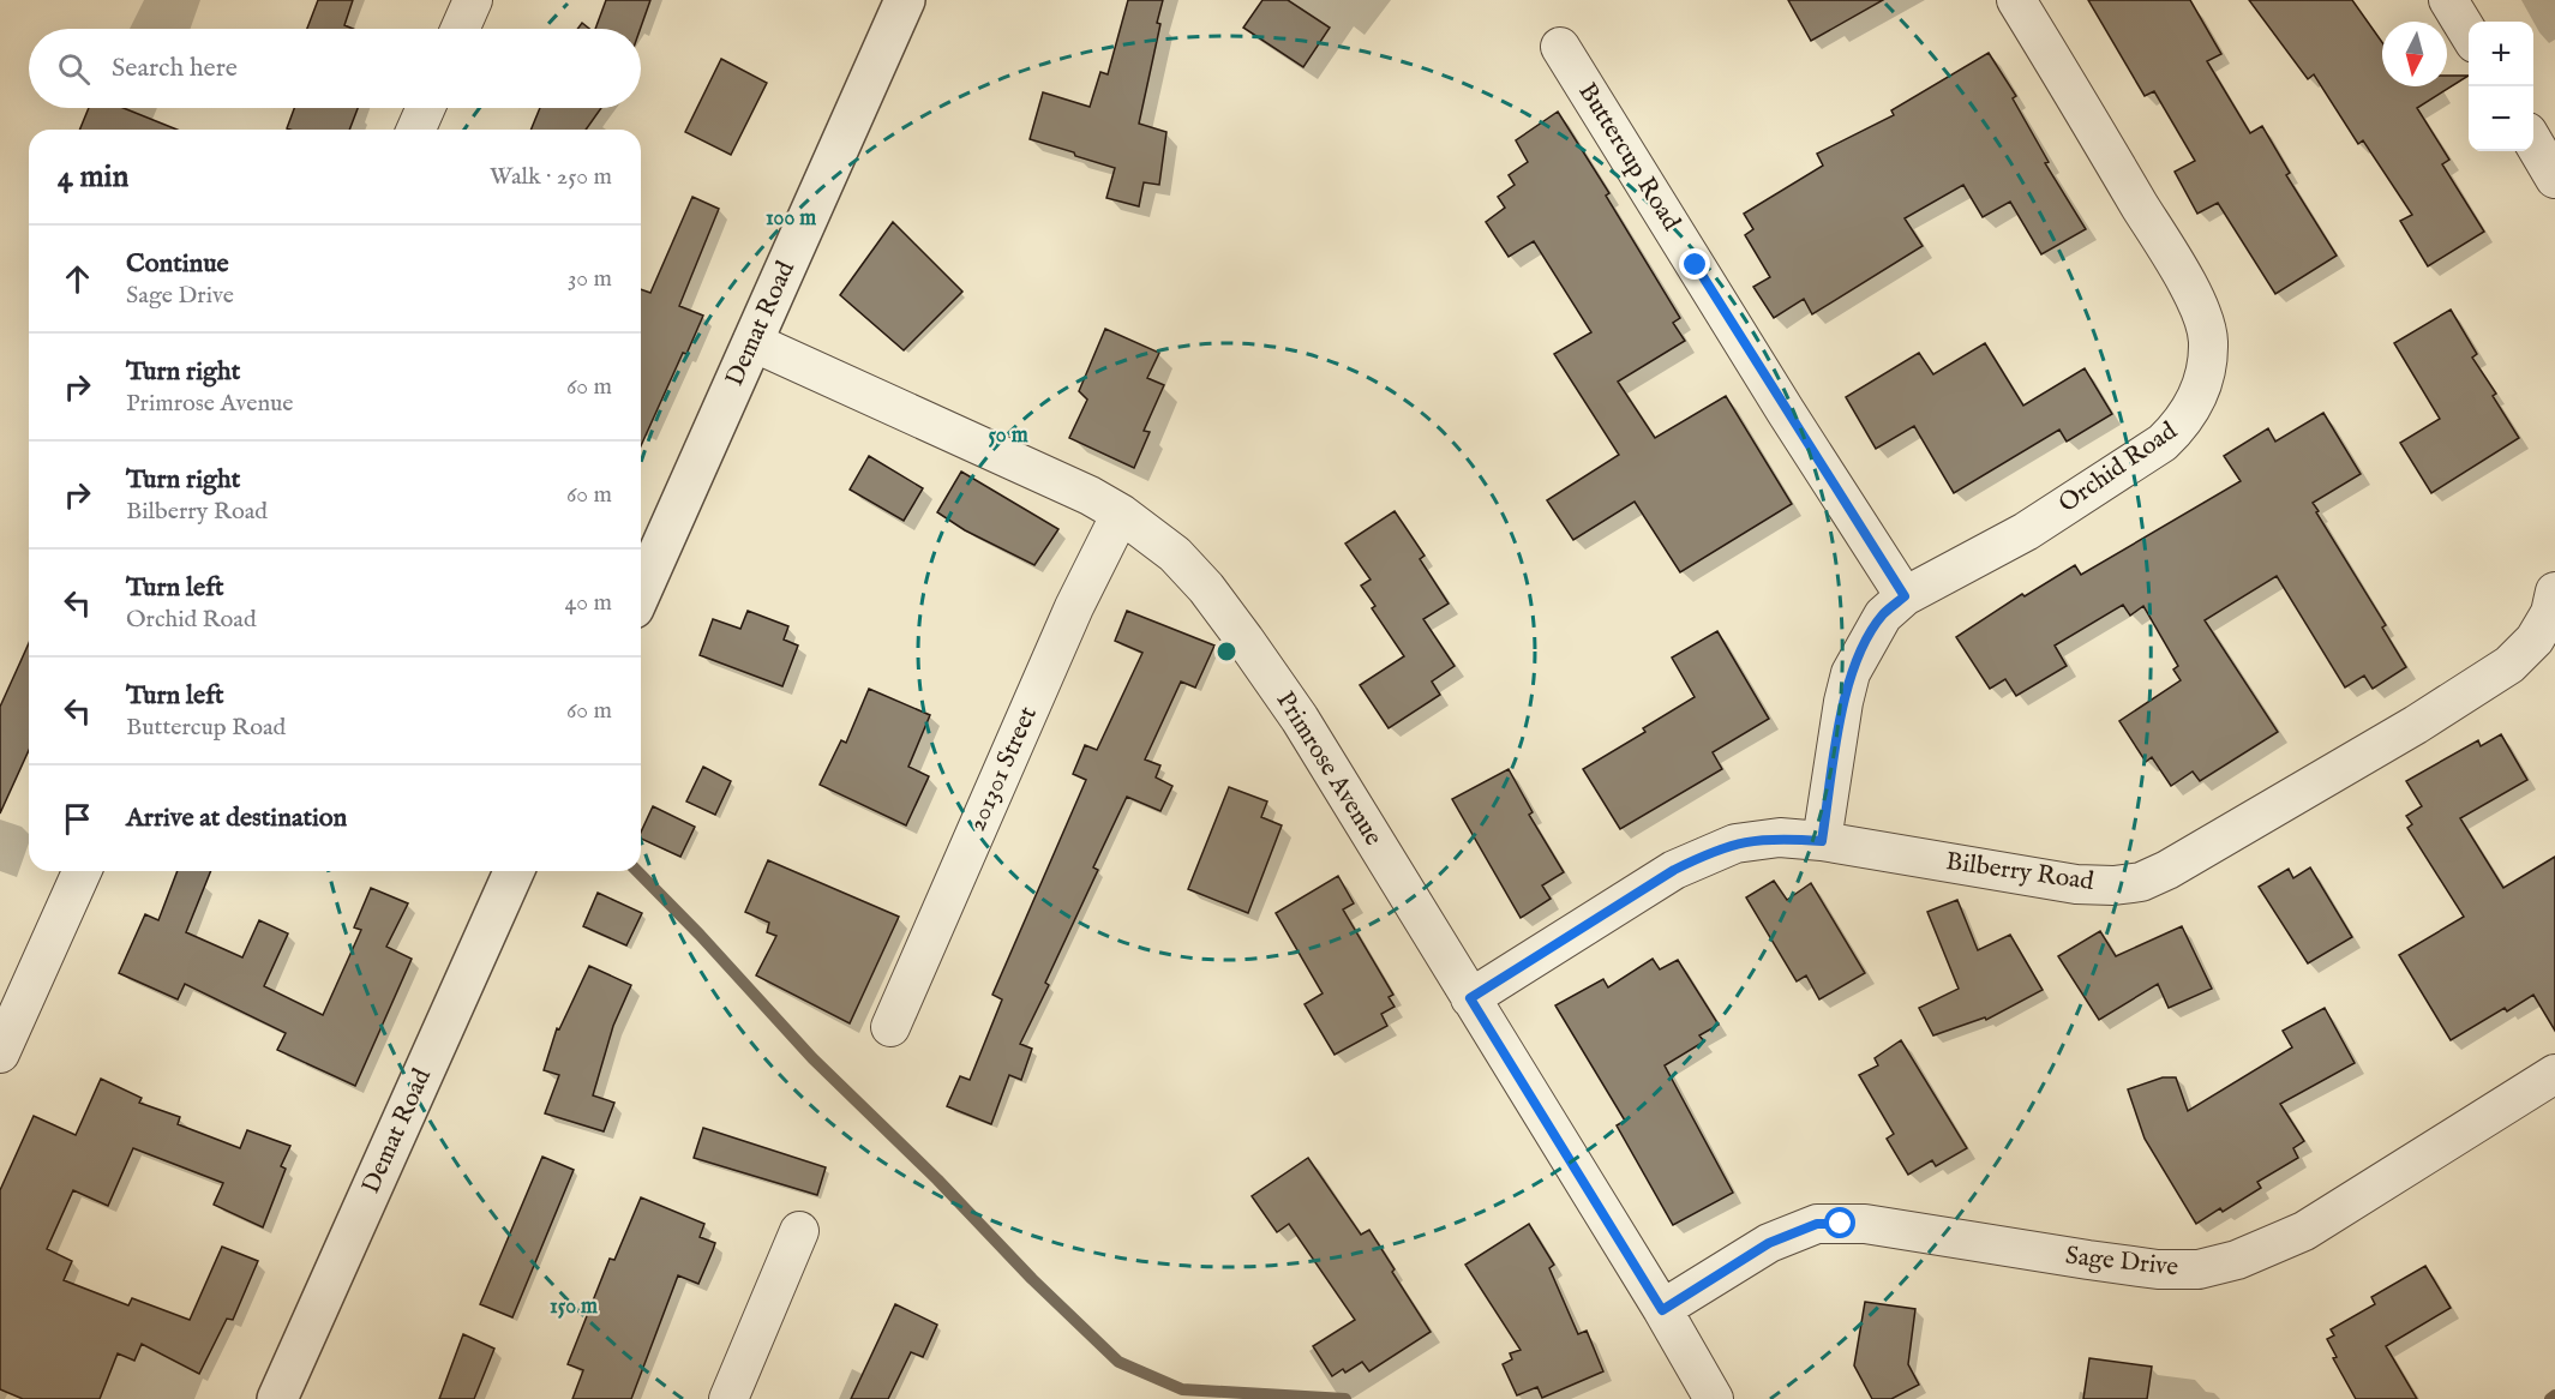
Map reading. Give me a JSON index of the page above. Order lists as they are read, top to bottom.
{
  "streets": {
    "street": [
      "Buttercup Road",
      "Demat Road",
      "Orchid Road",
      "201301 Street",
      "Primrose Avenue",
      "Bilberry Road",
      "Sage Drive"
    ]
  },
  "crossings": [
    ["Buttercup Road", "Orchid Road"],
    ["Demat Road", "Primrose Avenue"],
    ["Orchid Road", "Bilberry Road"],
    ["201301 Street", "Primrose Avenue"],
    ["Primrose Avenue", "Bilberry Road"],
    ["Primrose Avenue", "Sage Drive"]
  ],
  "north": "bottom",
  "page": {
    "map_buttons": ["+", "−"],
    "search": "Search here",
    "heading": ["4 min", "Walk · 250 m"],
    "list": [
      ["Continue", "Sage Drive", "30 m"],
      ["Turn right", "Primrose Avenue", "60 m"],
      ["Turn right", "Bilberry Road", "60 m"],
      ["Turn left", "Orchid Road", "40 m"],
      ["Turn left", "Buttercup Road", "60 m"],
      "Arrive at destination"
    ]
  },
  "rings": ["100 m", "50 m", "150 m"]
}
